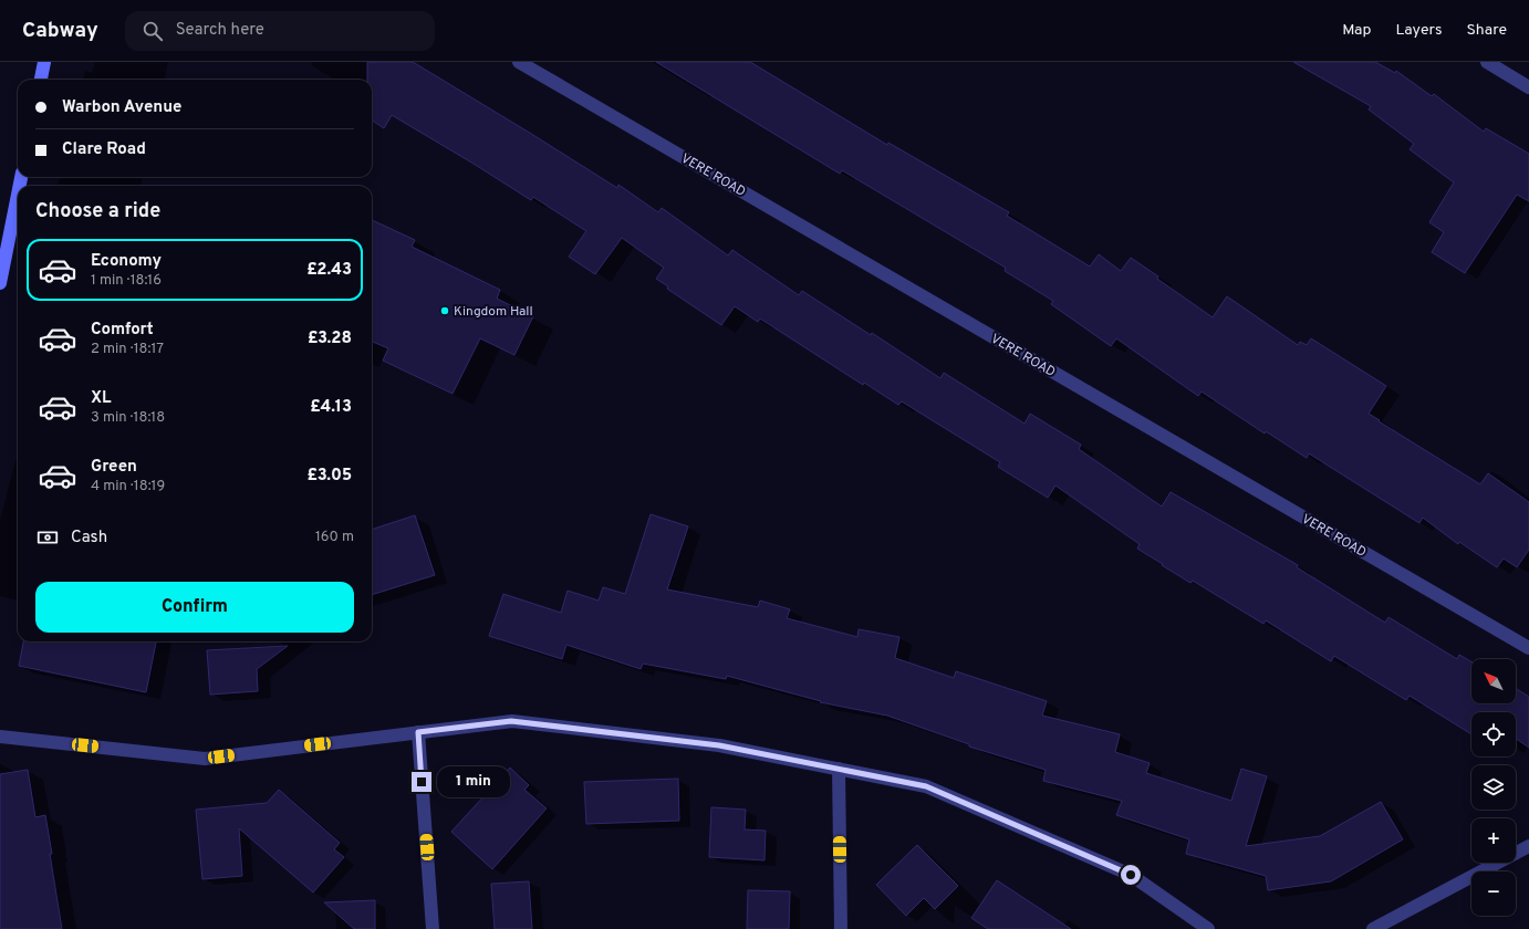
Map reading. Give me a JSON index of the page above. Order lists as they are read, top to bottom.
{
  "streets": {
    "street": ["VERE ROAD"]
  },
  "places": ["Kingdom Hall"],
  "north": "top left",
  "page": {
    "header": "Cabway",
    "search": "Search here",
    "nav": ["Map", "Layers", "Share"],
    "banner": ["Warbon Avenue", "Clare Road"],
    "heading": "Choose a ride",
    "list": [
      {
        "name": "Economy",
        "note": "1 min · 18:16",
        "value": "£2.43"
      },
      {
        "name": "Comfort",
        "note": "2 min · 18:17",
        "value": "£3.28"
      },
      {
        "name": "XL",
        "note": "3 min · 18:18",
        "value": "£4.13"
      },
      {
        "name": "Green",
        "note": "4 min · 18:19",
        "value": "£3.05"
      }
    ],
    "pay": ["Cash", "160 m"],
    "buttons": "Confirm",
    "map_buttons": ["+", "−"],
    "bubble": "1 min"
  }
}
